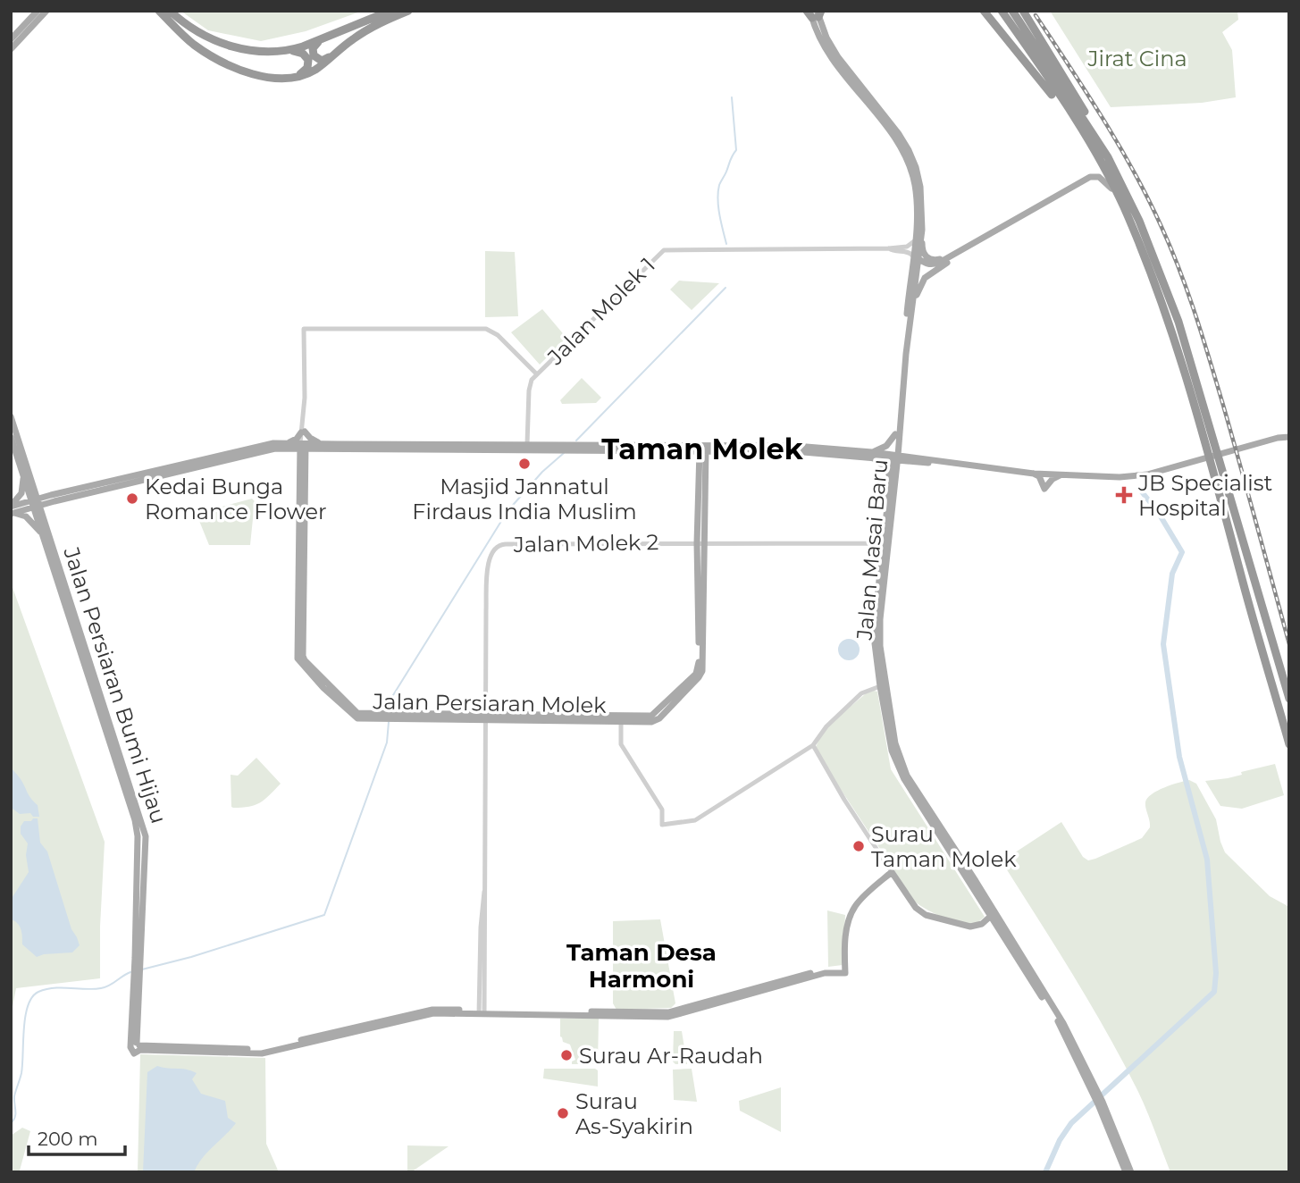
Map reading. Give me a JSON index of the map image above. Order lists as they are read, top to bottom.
{
  "streets": {
    "main road": ["Jalan Masai Baru", "Jalan Persiaran Bumi Hijau", "Jalan Persiaran Molek"],
    "street": ["Jalan Molek 1", "Jalan Molek 2"]
  },
  "crossings": [
    ["Jalan Molek 1", "Jalan Masai Baru"],
    ["Jalan Molek 1", "Jalan Persiaran Molek"],
    ["Jalan Molek 2", "Jalan Persiaran Molek"]
  ],
  "districts": ["Taman Molek", "Taman Desa Harmoni"],
  "parks": ["Jirat Cina"],
  "places": {
    "other": [
      "Masjid Jannatul Firdaus India Muslim",
      "Kedai Bunga Romance Flower",
      "Surau Taman Molek",
      "Surau Ar-Raudah",
      "Surau As-Syakirin"
    ],
    "health": ["JB Specialist Hospital"]
  },
  "scale_bar": "200 m"
}
